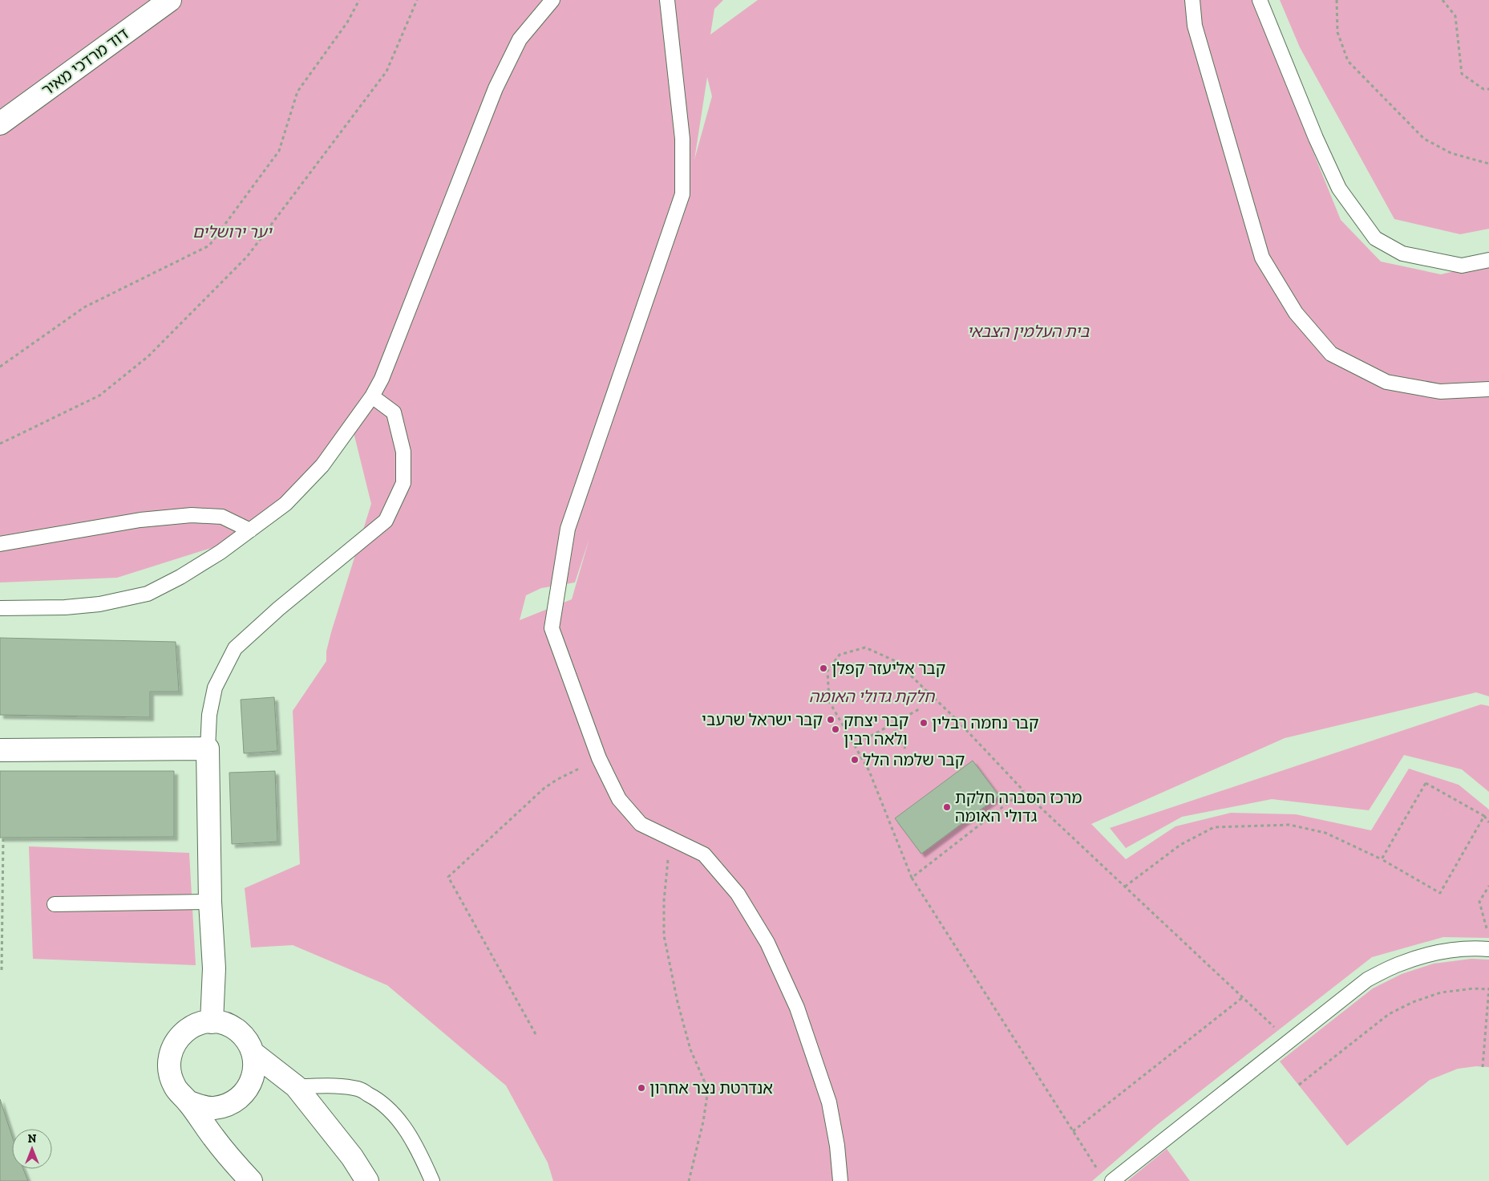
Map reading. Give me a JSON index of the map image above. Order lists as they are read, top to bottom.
{
  "streets": {
    "street": ["דוד מרדכי מאיר"]
  },
  "parks": ["יער ירושלים", "בית העלמין הצבאי", "חלקת גדולי האומה"],
  "places": [
    "קבר אליעזר קפלן",
    "קבר ישראל שרעבי",
    "קבר נחמה רבלין",
    "קבר יצחק ולאה רבין",
    "קבר שלמה הלל",
    "מרכז הסברה חלקת גדולי האומה",
    "אנדרטת נצר אחרון"
  ],
  "north": "top"
}
